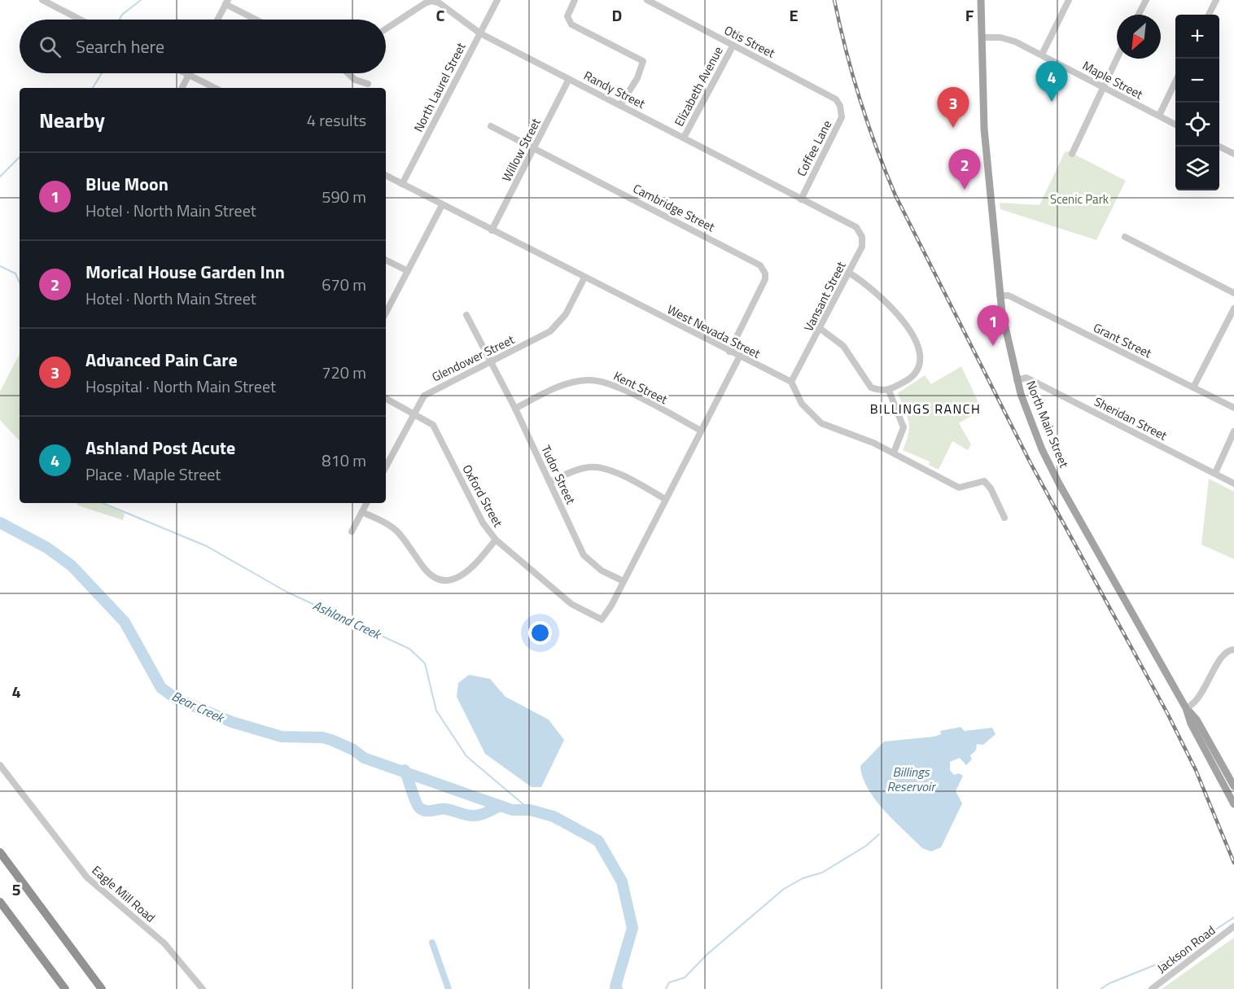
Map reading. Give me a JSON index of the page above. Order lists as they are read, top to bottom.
{
  "streets": {
    "main road": ["North Main Street"],
    "street": [
      "Otis Street",
      "Maple Street",
      "Elizabeth Avenue",
      "North Laurel Street",
      "Randy Street",
      "Coffee Lane",
      "Willow Street",
      "Cambridge Street",
      "Vansant Street",
      "West Nevada Street",
      "Grant Street",
      "Glendower Street",
      "Kent Street",
      "Sheridan Street",
      "Tudor Street",
      "Oxford Street",
      "Eagle Mill Road",
      "Jackson Road"
    ]
  },
  "crossings": [
    ["Otis Street", "Elizabeth Avenue"],
    ["Otis Street", "Coffee Lane"],
    ["Maple Street", "North Main Street"],
    ["Elizabeth Avenue", "Randy Street"],
    ["North Laurel Street", "Randy Street"],
    ["North Laurel Street", "West Nevada Street"],
    ["Randy Street", "Coffee Lane"],
    ["Randy Street", "Willow Street"],
    ["Randy Street", "Vansant Street"],
    ["Willow Street", "Cambridge Street"],
    ["Willow Street", "West Nevada Street"],
    ["Cambridge Street", "West Nevada Street"],
    ["Vansant Street", "West Nevada Street"],
    ["West Nevada Street", "Glendower Street"],
    ["Grant Street", "North Main Street"],
    ["Glendower Street", "Tudor Street"],
    ["Glendower Street", "Oxford Street"],
    ["Kent Street", "Tudor Street"],
    ["Sheridan Street", "North Main Street"],
    ["Tudor Street", "Oxford Street"]
  ],
  "districts": ["BILLINGS RANCH"],
  "water": ["Ashland Creek", "Bear Creek", "Billings Reservoir"],
  "parks": ["Scenic Park"],
  "north": "bottom left",
  "page": {
    "map_buttons": ["+", "−"],
    "search": "Search here",
    "pins": [
      "4",
      "3",
      "2",
      "1"
    ],
    "heading": ["Nearby", "4 results"],
    "list": [
      {
        "mark": "1",
        "name": "Blue Moon",
        "note": "Hotel · North Main Street",
        "value": "590 m"
      },
      {
        "mark": "2",
        "name": "Morical House Garden Inn",
        "note": "Hotel · North Main Street",
        "value": "670 m"
      },
      {
        "mark": "3",
        "name": "Advanced Pain Care",
        "note": "Hospital · North Main Street",
        "value": "720 m"
      },
      {
        "mark": "4",
        "name": "Ashland Post Acute",
        "note": "Place · Maple Street",
        "value": "810 m"
      }
    ]
  },
  "grid": {
    "columns": [
      "C",
      "D",
      "E",
      "F"
    ],
    "rows": ["4", "5"]
  }
}
